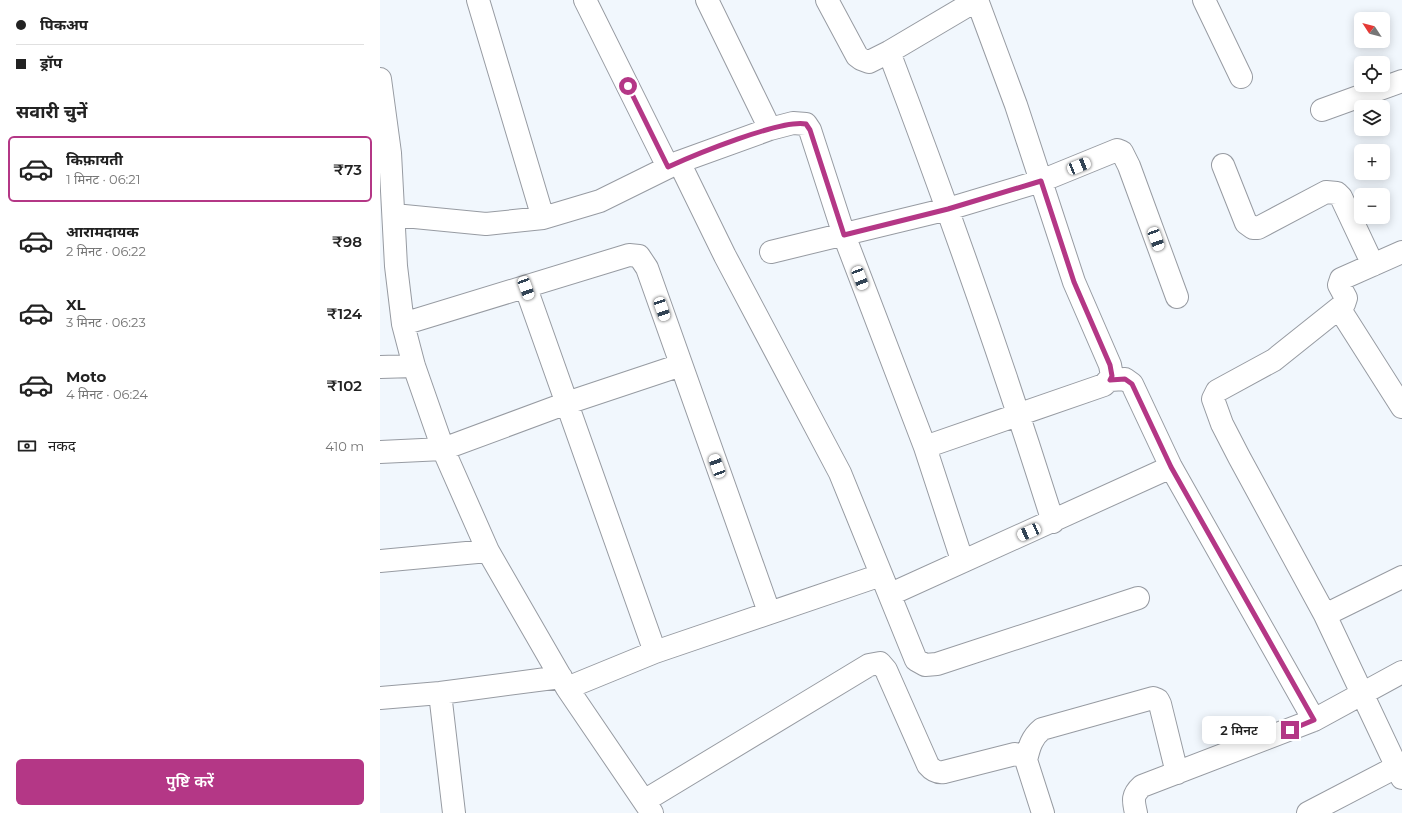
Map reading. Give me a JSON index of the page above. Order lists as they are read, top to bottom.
{
  "north": "top left",
  "page": {
    "banner": ["पिकअप", "ड्रॉप"],
    "map_buttons": ["+", "−"],
    "heading": "सवारी चुनें",
    "list": [
      {
        "name": "किफ़ायती",
        "note": "1 मिनट · 06:21",
        "value": "₹73"
      },
      {
        "name": "आरामदायक",
        "note": "2 मिनट · 06:22",
        "value": "₹98"
      },
      {
        "name": "XL",
        "note": "3 मिनट · 06:23",
        "value": "₹124"
      },
      {
        "name": "Moto",
        "note": "4 मिनट · 06:24",
        "value": "₹102"
      }
    ],
    "pay": ["नकद", "410 m"],
    "bubble": "2 मिनट",
    "buttons": "पुष्टि करें"
  }
}
